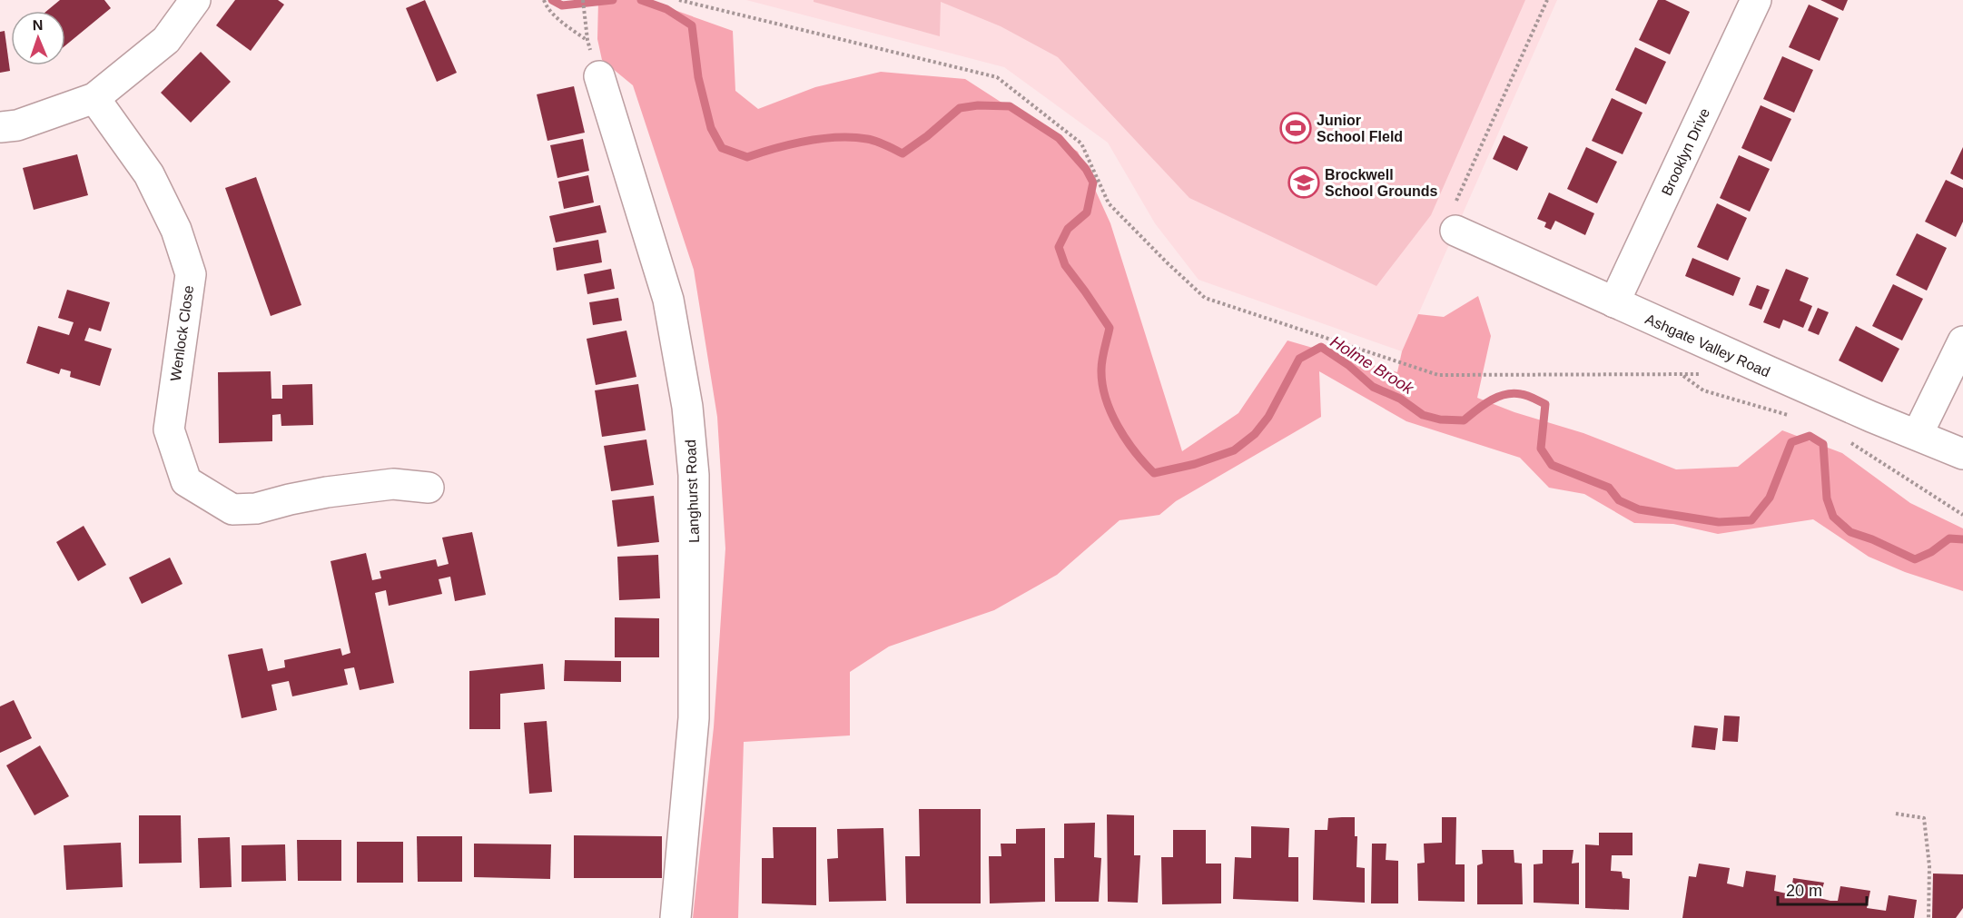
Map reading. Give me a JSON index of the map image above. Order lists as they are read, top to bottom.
{
  "streets": {
    "street": [
      "Brooklyn Drive",
      "Wenlock Close",
      "Ashgate Valley Road",
      "Langhurst Road"
    ]
  },
  "crossings": [
    ["Brooklyn Drive", "Ashgate Valley Road"]
  ],
  "water": ["Holme Brook"],
  "places": {
    "sports": ["Junior School FIeld"],
    "school or university": ["Brockwell School Grounds"]
  },
  "scale_bar": "20 m",
  "north": "top"
}
